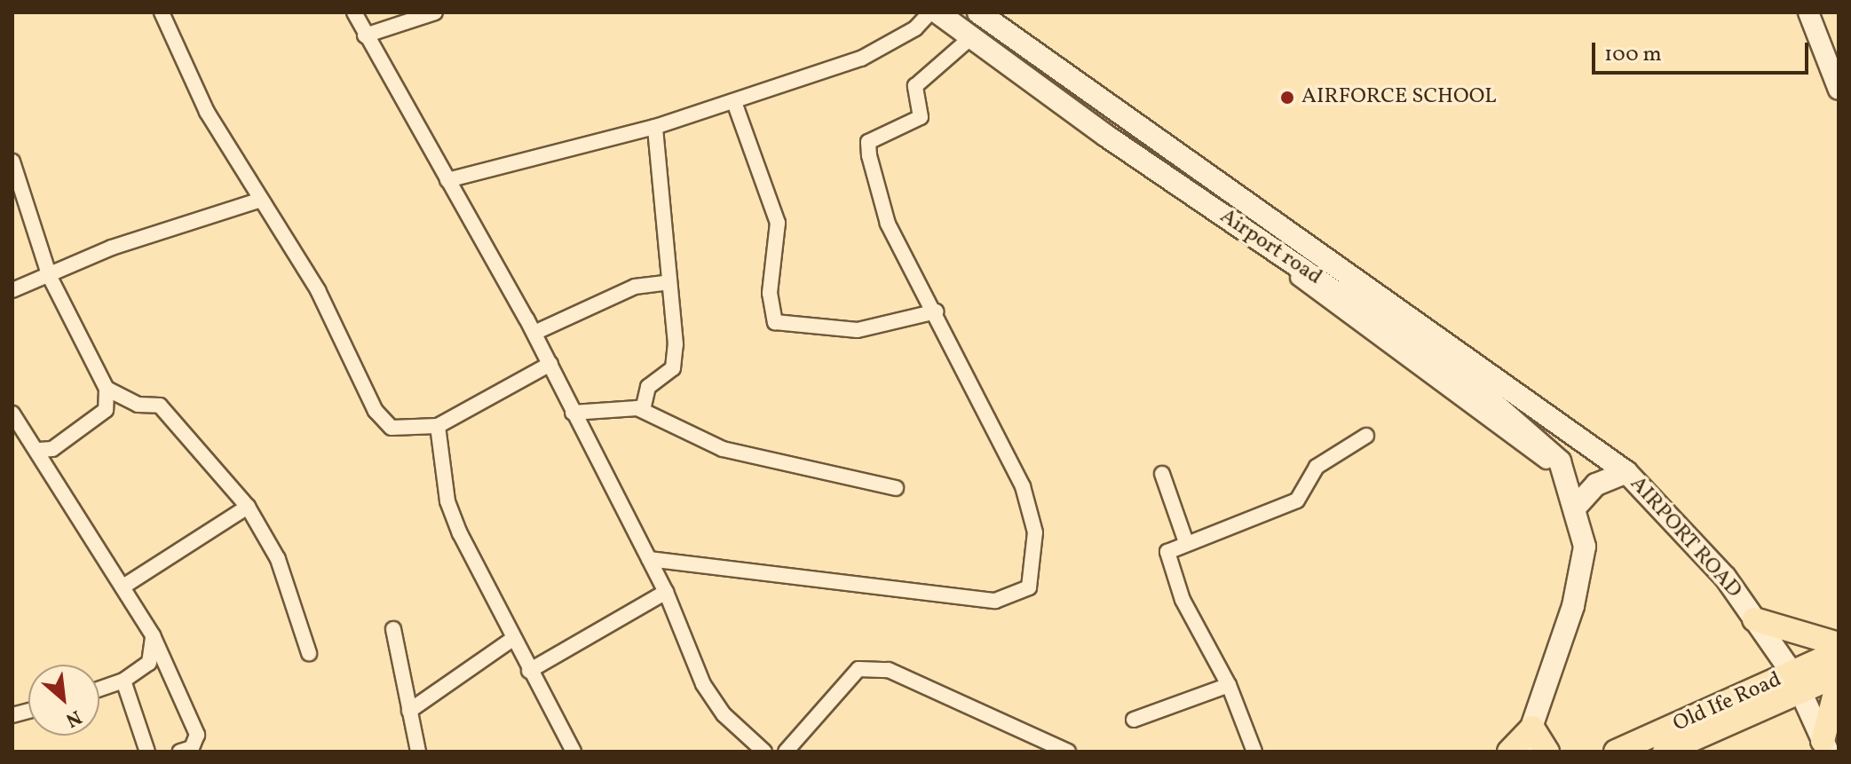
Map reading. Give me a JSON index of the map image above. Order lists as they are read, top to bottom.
{
  "streets": {
    "main road": ["Airport road", "AIRPORT ROAD", "Old Ife Road"]
  },
  "crossings": [
    ["Airport road", "AIRPORT ROAD"],
    ["AIRPORT ROAD", "Old Ife Road"]
  ],
  "places": ["AIRFORCE SCHOOL"],
  "scale_bar": "100 m",
  "north": "bottom right"
}
